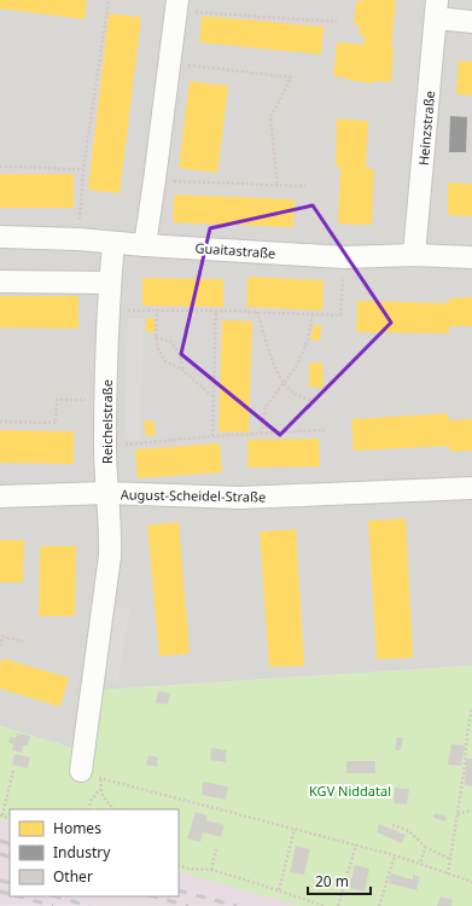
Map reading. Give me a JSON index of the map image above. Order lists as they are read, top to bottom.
{
  "streets": {
    "street": [
      "Heinzstraße",
      "Guaitastraße",
      "Reichelstraße",
      "August-Scheidel-Straße"
    ]
  },
  "crossings": [
    ["Heinzstraße", "Guaitastraße"],
    ["Guaitastraße", "Reichelstraße"],
    ["Reichelstraße", "August-Scheidel-Straße"]
  ],
  "parks": ["KGV Niddatal"],
  "legend": ["Homes", "Industry", "Other"],
  "scale_bar": "20 m"
}
